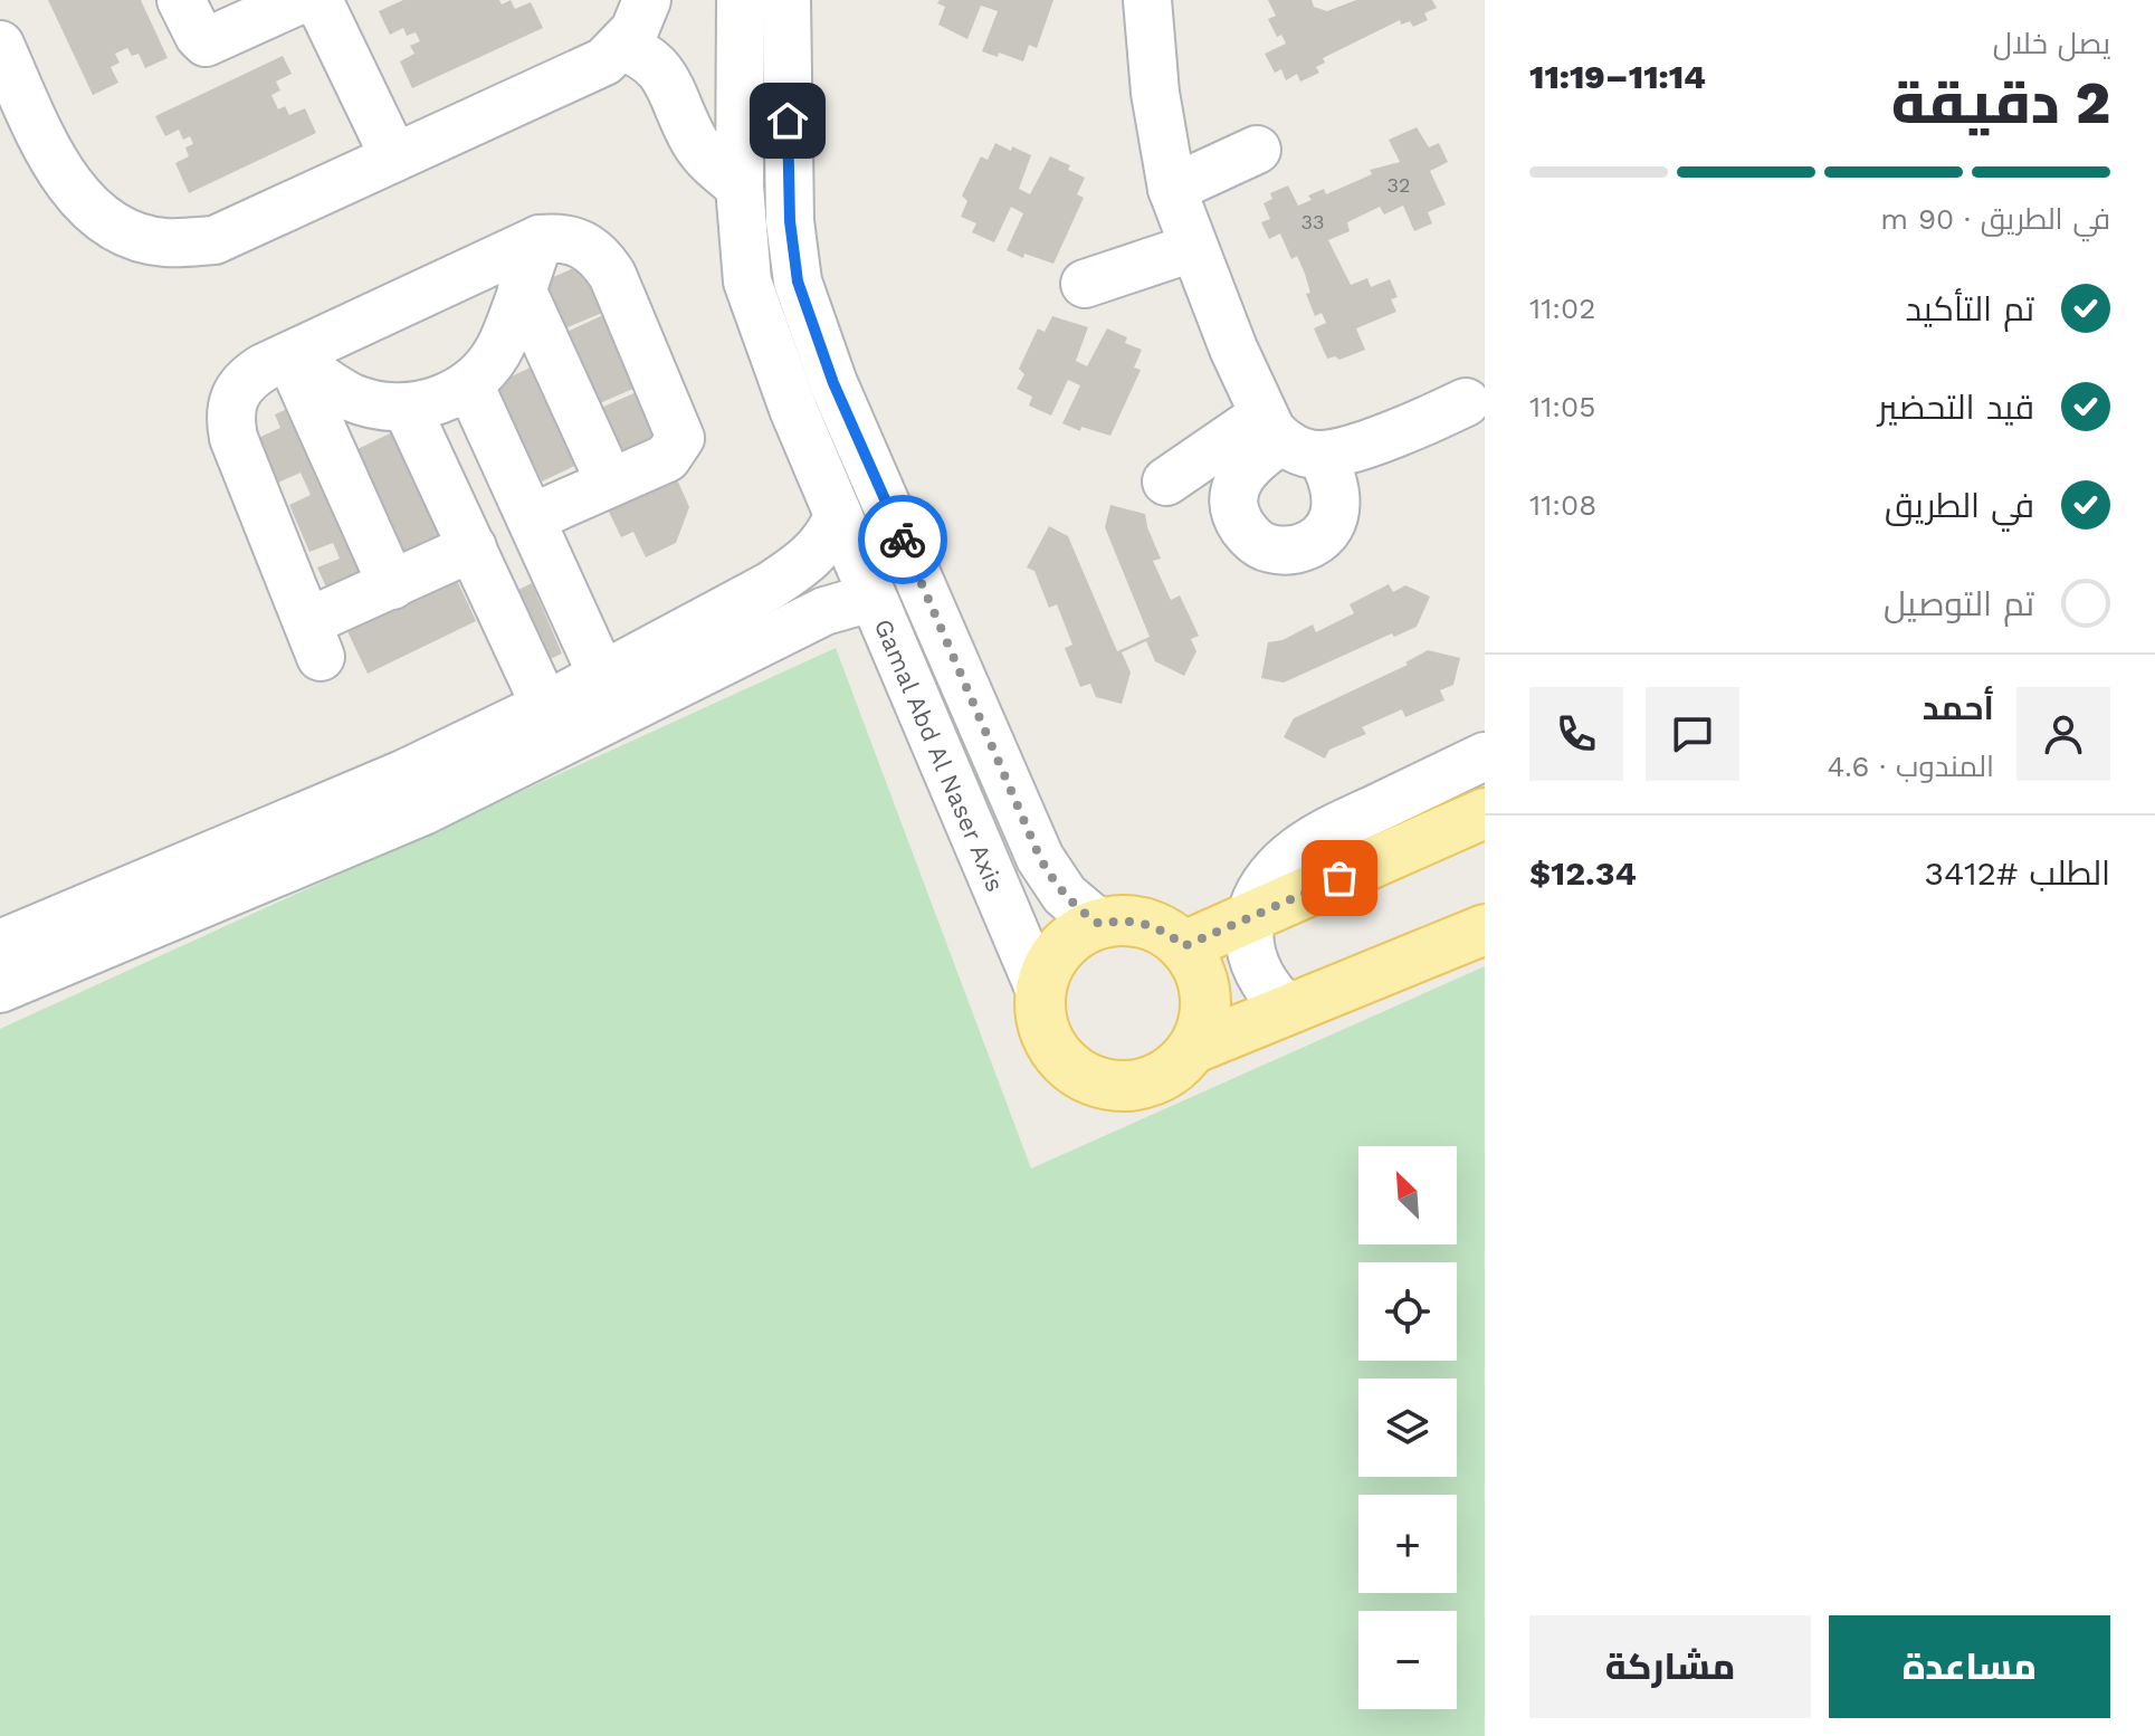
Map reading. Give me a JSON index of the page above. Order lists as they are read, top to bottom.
{
  "streets": {
    "street": ["Gamal Abd Al Naser Axis"]
  },
  "house_numbers": ["32", "33"],
  "north": "top left",
  "page": {
    "heading": ["2 دقيقة", "يصل خلال", "11:14–11:19"],
    "panel": [
      "أحمد",
      "المندوب · 4.6",
      "الطلب #3412",
      "$12.34"
    ],
    "bar": "في الطريق · 90 m",
    "list": [
      ["تم التأكيد", "11:02"],
      ["قيد التحضير", "11:05"],
      ["في الطريق", "11:08"],
      "تم التوصيل"
    ],
    "map_buttons": ["+", "−"],
    "buttons": ["مساعدة", "مشاركة"]
  }
}
